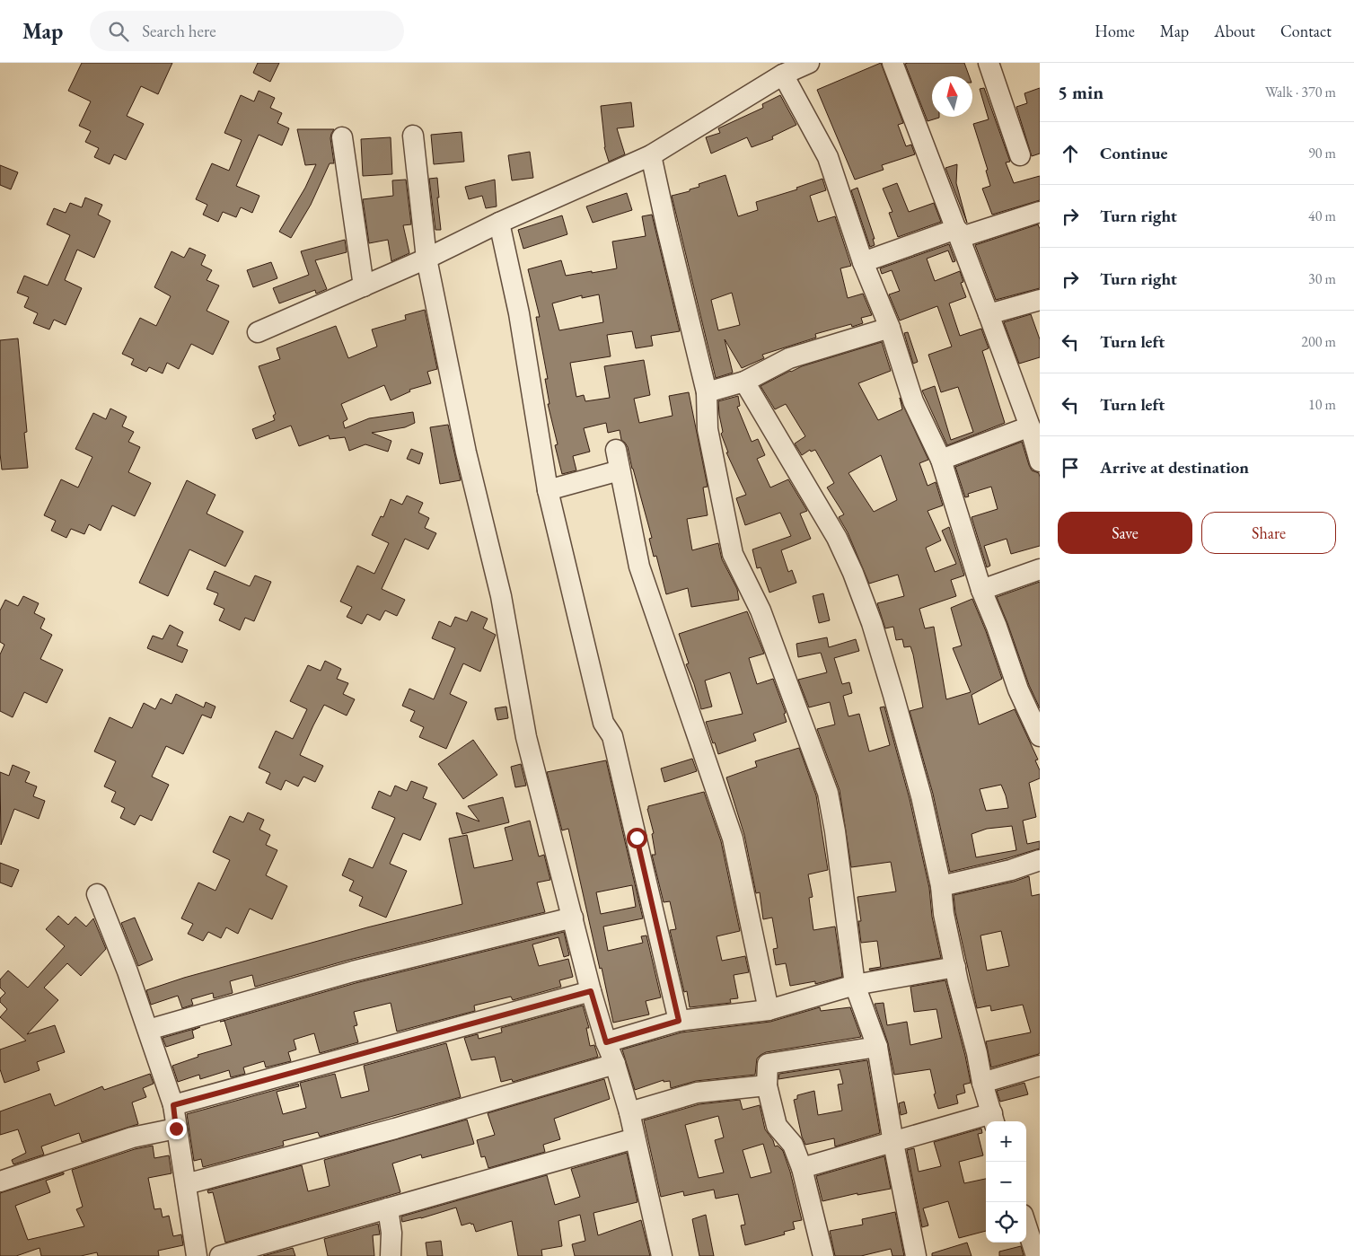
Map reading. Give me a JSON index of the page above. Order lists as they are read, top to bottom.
{
  "north": "top",
  "page": {
    "header": "Map",
    "search": "Search here",
    "nav": [
      "Home",
      "Map",
      "About",
      "Contact"
    ],
    "heading": ["5 min", "Walk · 370 m"],
    "list": [
      ["Continue", "90 m"],
      ["Turn right", "40 m"],
      ["Turn right", "30 m"],
      ["Turn left", "200 m"],
      ["Turn left", "10 m"],
      "Arrive at destination"
    ],
    "buttons": ["Save", "Share"],
    "map_buttons": ["+", "−"]
  }
}
